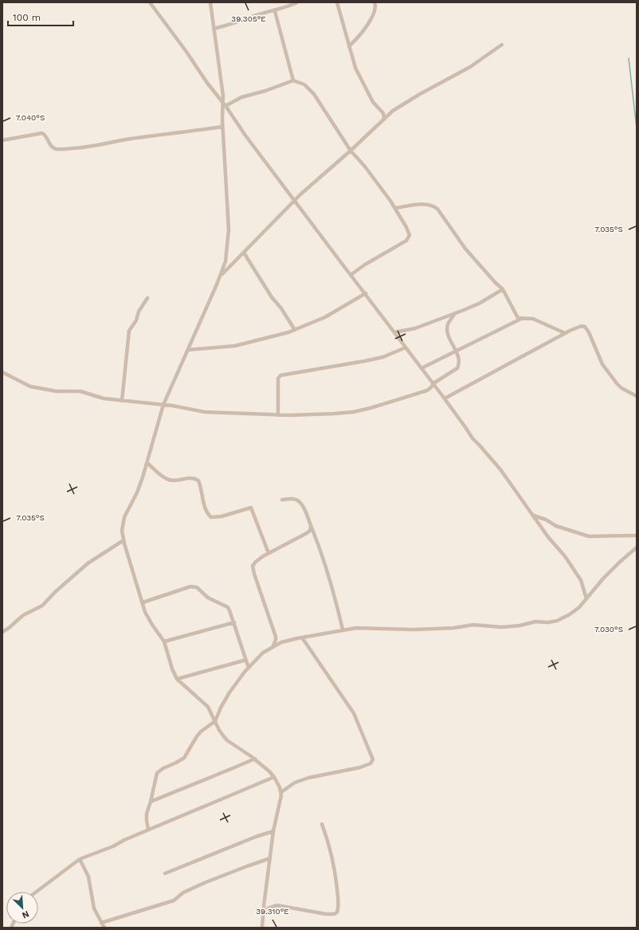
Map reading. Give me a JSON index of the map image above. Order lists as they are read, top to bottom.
{
  "scale_bar": "100 m",
  "north": "bottom right",
  "coordinates": [
    "39.305°E",
    "7.040°S",
    "7.035°S",
    "7.030°S",
    "39.310°E"
  ]
}
